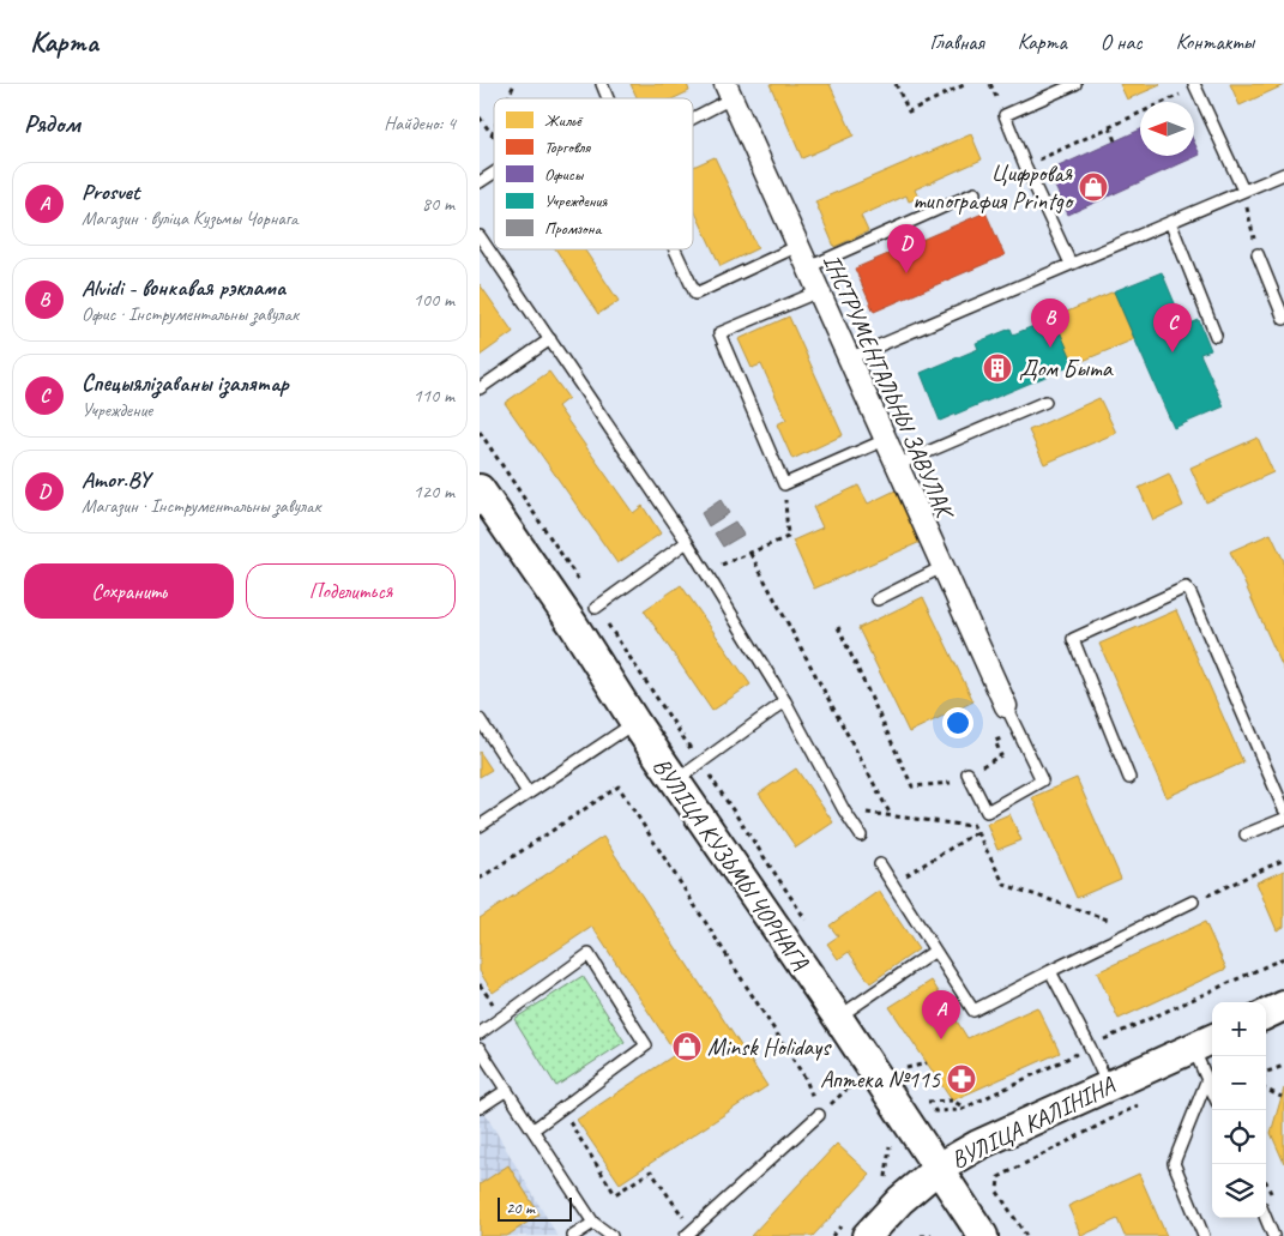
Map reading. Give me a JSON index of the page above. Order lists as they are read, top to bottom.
{
  "streets": {
    "main road": ["ВУЛІЦА КУЗЬМЫ ЧОРНАГА", "ВУЛІЦА КАЛІНІНА"],
    "street": ["ІНСТРУМЕНТАЛЬНЫ ЗАВУЛАК"]
  },
  "crossings": [
    ["ВУЛІЦА КУЗЬМЫ ЧОРНАГА", "ВУЛІЦА КАЛІНІНА"]
  ],
  "places": {
    "shop": ["Цифровая типография Printgo", "Minsk Holidays"],
    "building": ["Дом Быта"],
    "pharmacy": ["Аптека №115"]
  },
  "legend": [
    "Жильё",
    "Торговля",
    "Офисы",
    "Учреждения",
    "Промзона"
  ],
  "scale_bar": "20 m",
  "north": "left",
  "page": {
    "header": "Карта",
    "nav": [
      "Главная",
      "Карта",
      "О нас",
      "Контакты"
    ],
    "heading": ["Рядом", "Найдено: 4"],
    "list": [
      {
        "mark": "A",
        "name": "Prosvet",
        "note": "Магазин · вуліца Кузьмы Чорнага",
        "value": "80 m"
      },
      {
        "mark": "B",
        "name": "Alvidi - вонкавая рэклама",
        "note": "Офис · Інструментальны завулак",
        "value": "100 m"
      },
      {
        "mark": "C",
        "name": "Спецыялізаваны ізалятар",
        "note": "Учреждение",
        "value": "110 m"
      },
      {
        "mark": "D",
        "name": "Amor.BY",
        "note": "Магазин · Інструментальны завулак",
        "value": "120 m"
      }
    ],
    "pins": [
      "D",
      "B",
      "C",
      "A"
    ],
    "buttons": ["Сохранить", "Поделиться"],
    "map_buttons": ["+", "−"],
    "scale": "20 m"
  }
}
